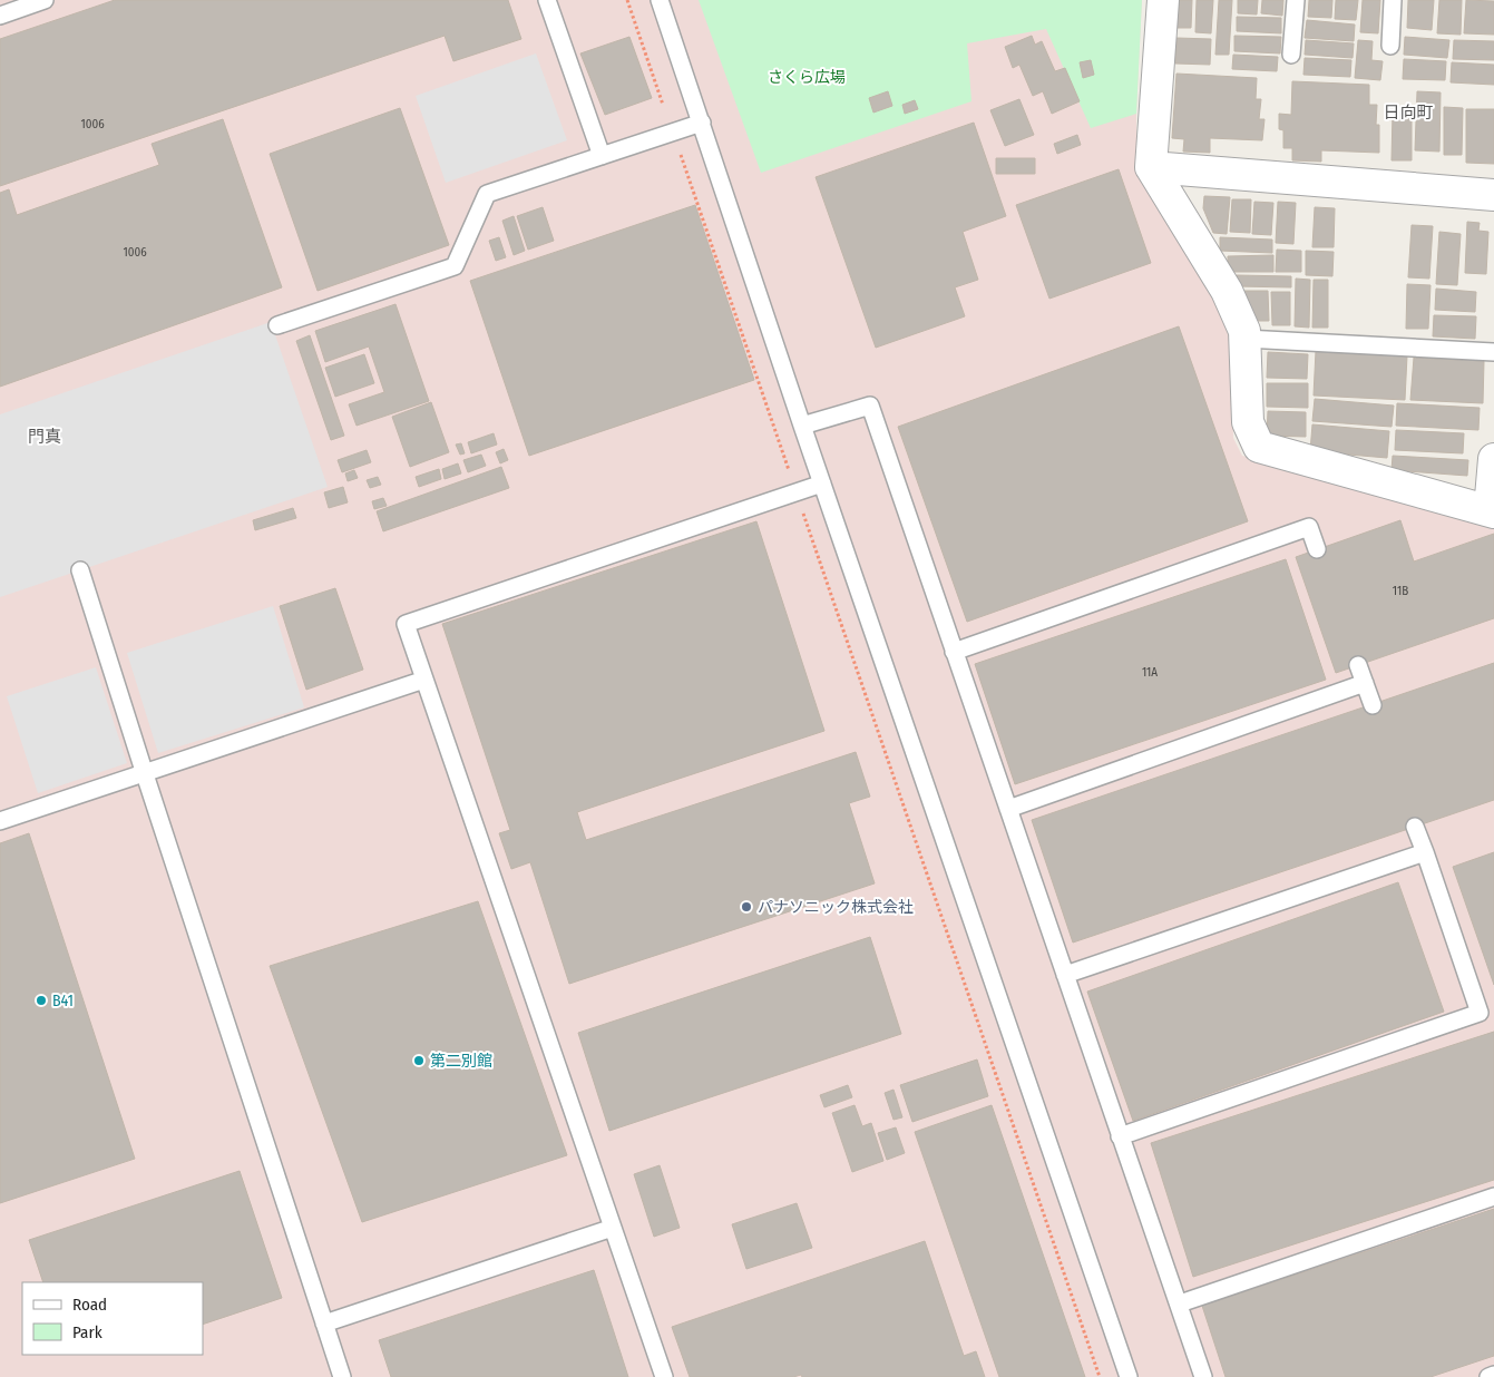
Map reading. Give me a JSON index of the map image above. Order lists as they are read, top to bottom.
{
  "districts": ["日向町", "門真"],
  "parks": ["さくら広場"],
  "places": ["パナソニック株式会社", "B41", "第二別館"],
  "house_numbers": [
    "1006",
    "1006",
    "11B",
    "11A"
  ],
  "legend": ["Road", "Park"]
}
